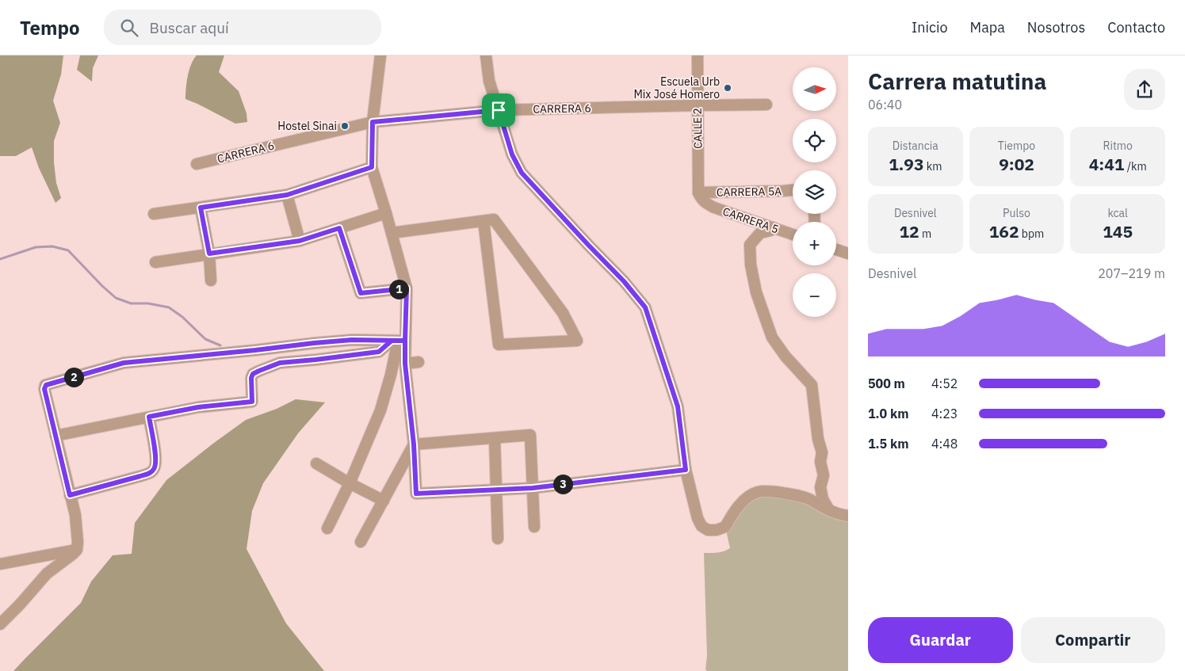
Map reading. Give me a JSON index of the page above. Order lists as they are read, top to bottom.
{
  "streets": {
    "street": [
      "CARRERA 6",
      "CALLE 2",
      "CARRERA 5A",
      "CARRERA 5"
    ]
  },
  "crossings": [
    ["CARRERA 6", "CALLE 2"],
    ["CALLE 2", "CARRERA 5A"],
    ["CALLE 2", "CARRERA 5"],
    ["CARRERA 5A", "CARRERA 5"]
  ],
  "places": ["Escuela Urb Mix José Homero", "Hostel Sinai"],
  "north": "right",
  "page": {
    "header": "Tempo",
    "search": "Buscar aquí",
    "nav": [
      "Inicio",
      "Mapa",
      "Nosotros",
      "Contacto"
    ],
    "heading": ["Carrera matutina", "06:40"],
    "map_buttons": ["+", "−"],
    "stats": [
      ["Distancia", "1.93 km"],
      ["Tiempo", "9:02"],
      ["Ritmo", "4:41 /km"],
      ["Desnivel", "12 m"],
      ["Pulso", "162 bpm"],
      ["kcal", "145"]
    ],
    "chart": ["Desnivel", "207–219 m"],
    "pins": ["1", "2", "3"],
    "list": [
      {
        "name": "500 m",
        "note": "4:52"
      },
      {
        "name": "1.0 km",
        "note": "4:23"
      },
      {
        "name": "1.5 km",
        "note": "4:48"
      }
    ],
    "buttons": ["Guardar", "Compartir"]
  }
}
